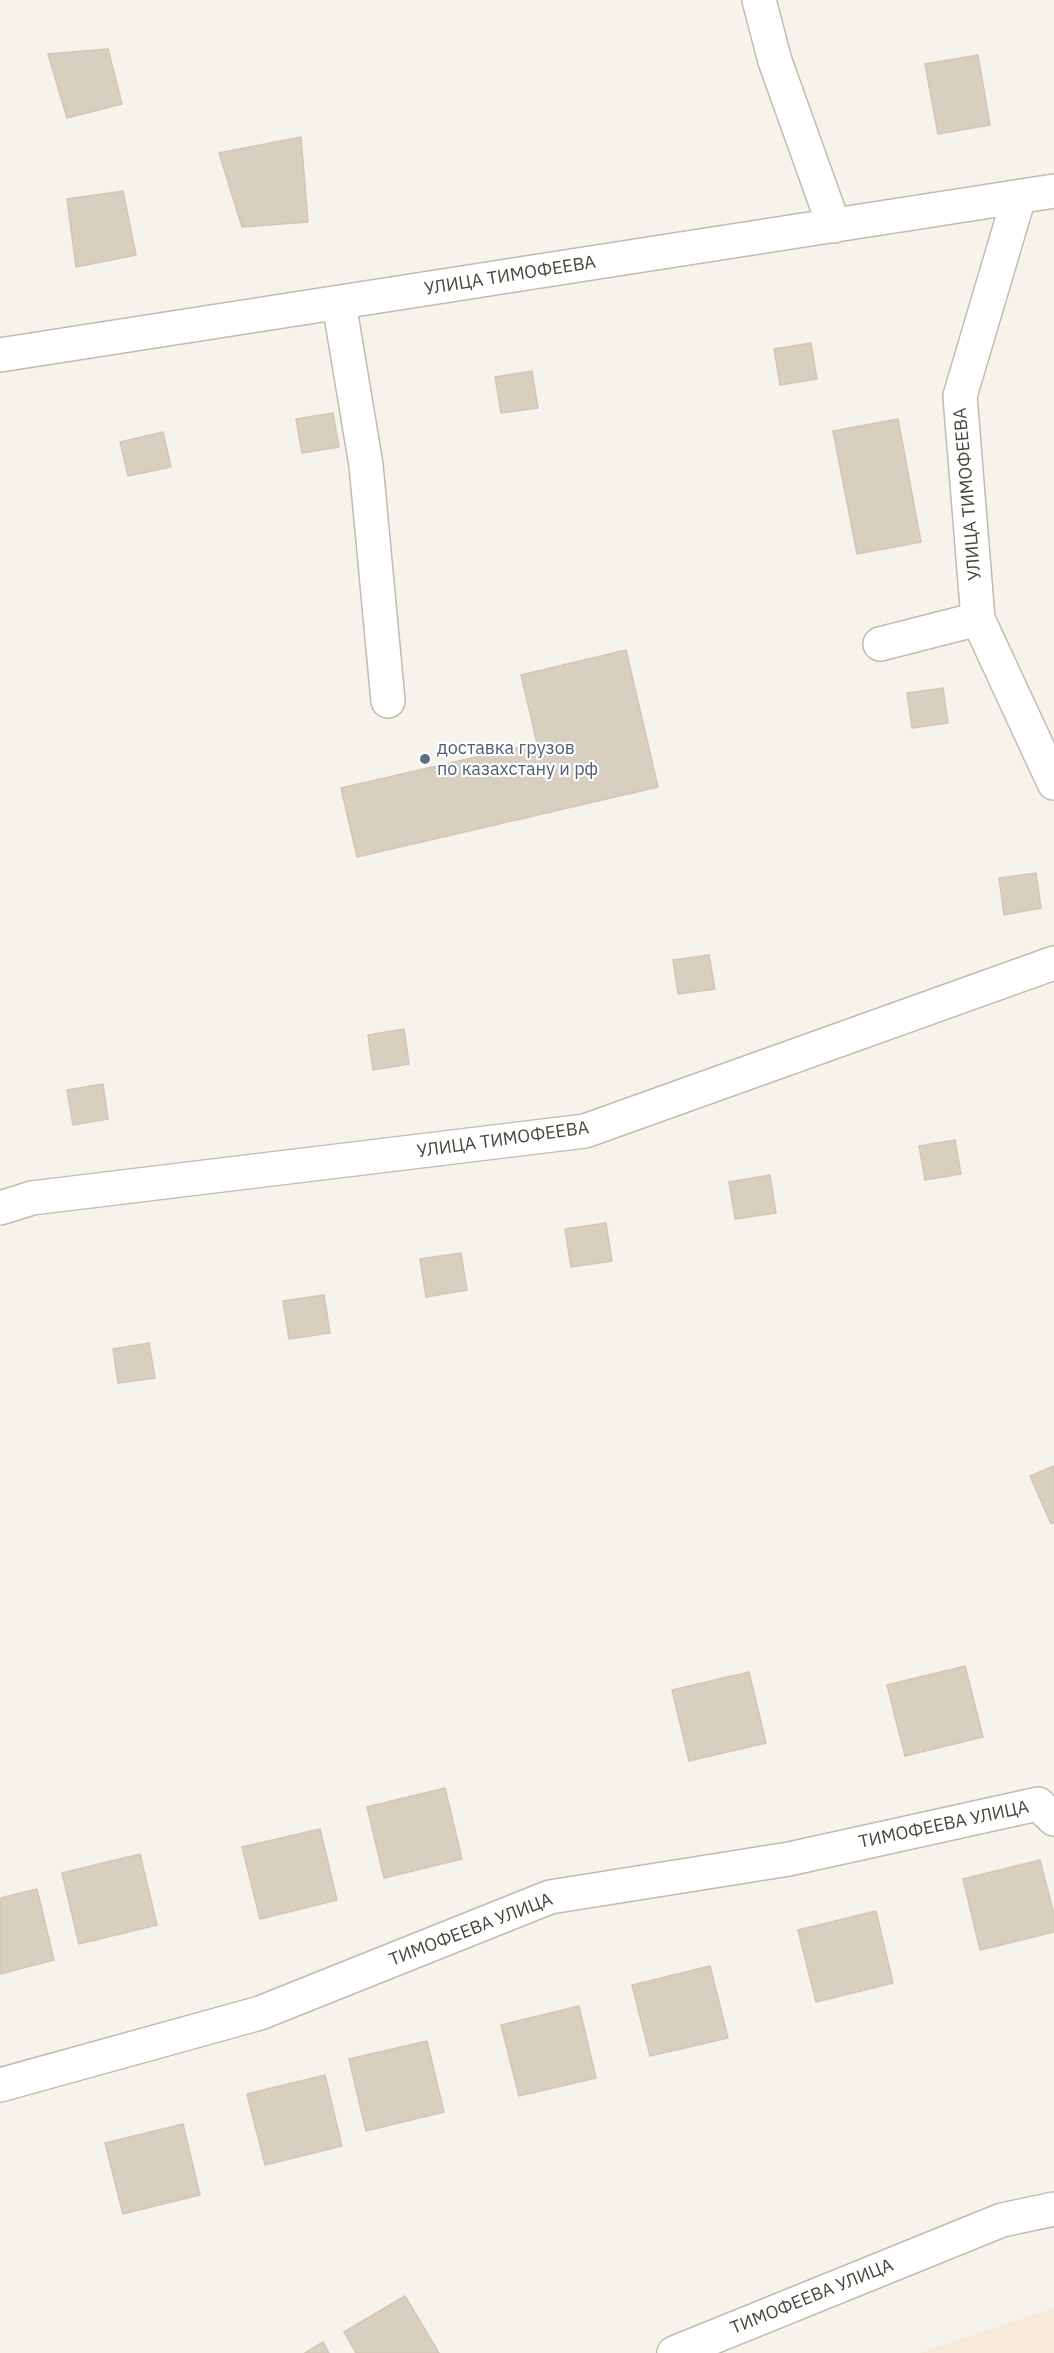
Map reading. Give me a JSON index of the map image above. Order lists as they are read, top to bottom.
{
  "streets": {
    "street": ["УЛИЦА ТИМОФЕЕВА", "ТИМОФЕЕВА УЛИЦА"]
  },
  "places": ["доставка грузов по казахстану и рф"]
}
